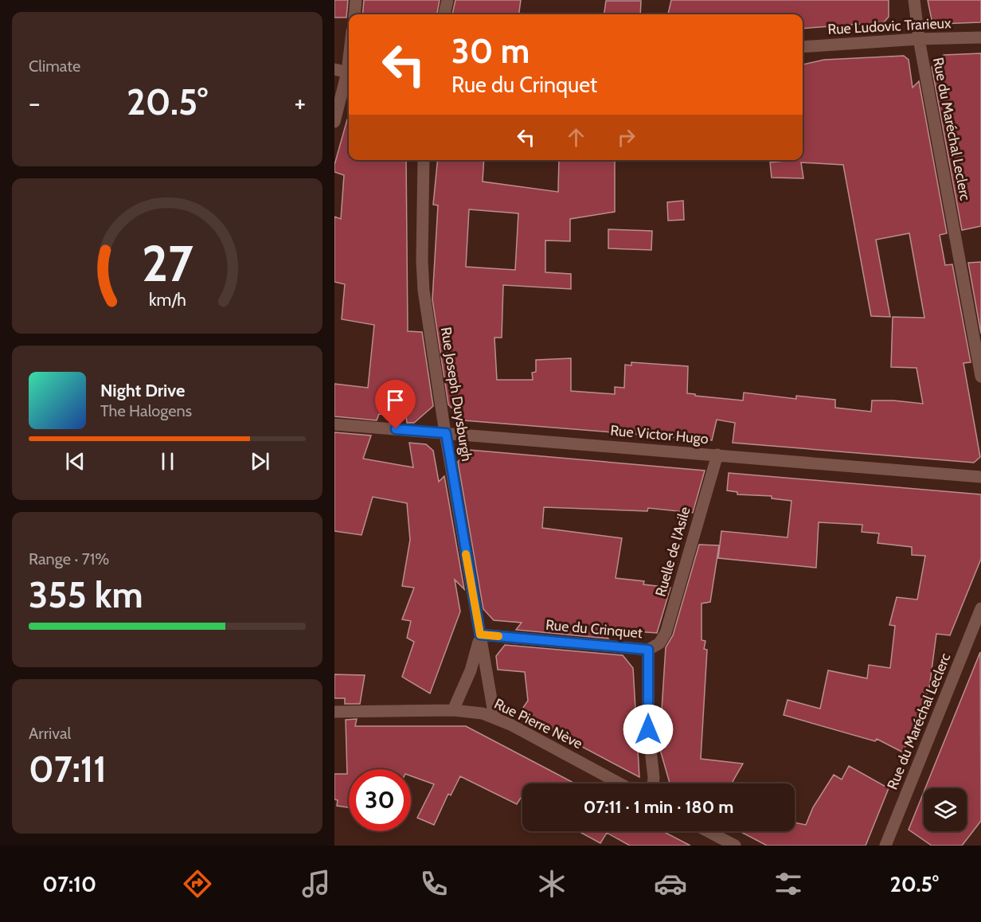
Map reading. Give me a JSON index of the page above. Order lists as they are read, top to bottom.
{
  "streets": {
    "street": [
      "Rue Ludovic Trarieux",
      "Rue du Maréchal Leclerc",
      "Rue Joseph Duysburgh",
      "Rue Victor Hugo",
      "Ruelle de l'Asile",
      "Rue du Crinquet",
      "Rue Pierre Nève"
    ]
  },
  "crossings": [
    ["Rue Ludovic Trarieux", "Rue du Maréchal Leclerc"],
    ["Rue Joseph Duysburgh", "Rue Victor Hugo"],
    ["Rue Joseph Duysburgh", "Rue du Crinquet"],
    ["Rue Joseph Duysburgh", "Rue Pierre Nève"],
    ["Rue Victor Hugo", "Ruelle de l'Asile"],
    ["Ruelle de l'Asile", "Rue du Crinquet"]
  ],
  "page": {
    "tile": [
      "Climate",
      ["Range · 71%", "355 km"],
      ["Arrival", "07:11"]
    ],
    "turn": ["30 m", "Rue du Crinquet"],
    "heat": ["−", "20.5°", "+"],
    "song": ["Night Drive", "The Halogens"],
    "limit": "30",
    "trip": "07:11 · 1 min · 180 m",
    "tabs": ["07:10", "20.5°"],
    "gauge": ["27", "km/h"]
  }
}
